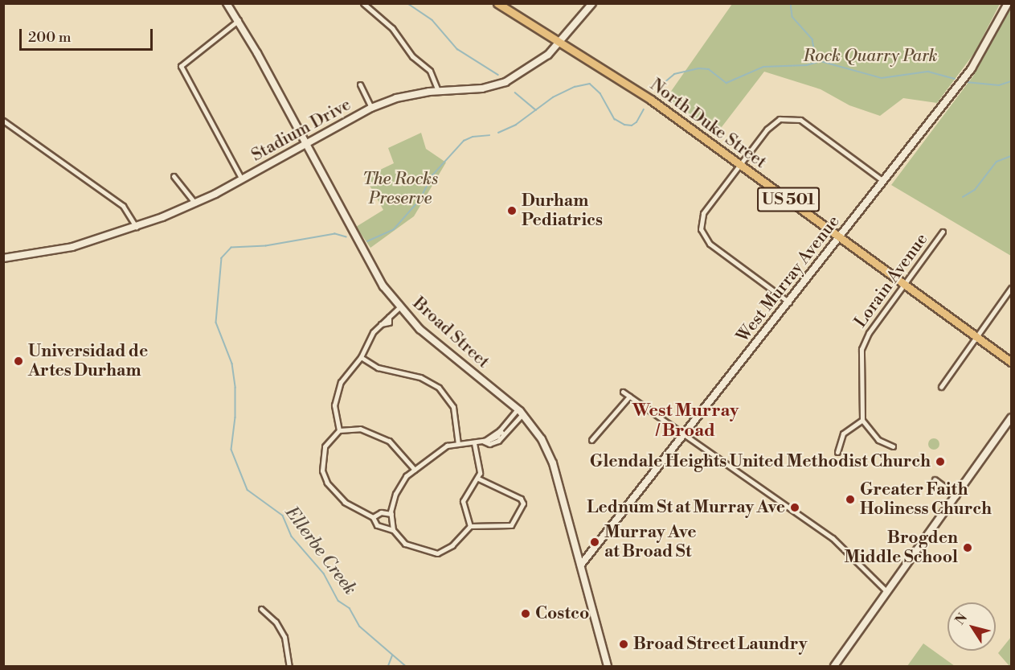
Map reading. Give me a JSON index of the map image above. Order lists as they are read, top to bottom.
{
  "streets": {
    "highway": ["North Duke Street", "US 501"],
    "street": [
      "Stadium Drive",
      "West Murray Avenue",
      "Lorain Avenue",
      "Broad Street"
    ]
  },
  "crossings": [
    ["North Duke Street", "Stadium Drive"],
    ["North Duke Street", "West Murray Avenue"],
    ["North Duke Street", "Lorain Avenue"],
    ["Stadium Drive", "Broad Street"],
    ["West Murray Avenue", "Broad Street"]
  ],
  "districts": ["West Murray / Broad"],
  "water": ["Ellerbe Creek"],
  "parks": ["Rock Quarry Park", "The Rocks Preserve"],
  "places": [
    "Durham Pediatrics",
    "Universidad de Artes Durham",
    "Glendale Heights United Methodist Church",
    "Greater Faith Holiness Church",
    "Lednum St at Murray Ave",
    "Murray Ave at Broad St",
    "Brogden Middle School",
    "Costco",
    "Broad Street Laundry"
  ],
  "scale_bar": "200 m",
  "north": "top left"
}
